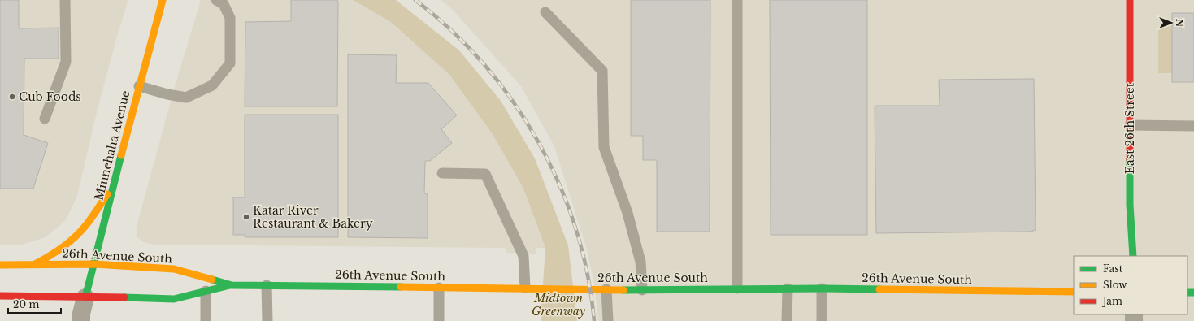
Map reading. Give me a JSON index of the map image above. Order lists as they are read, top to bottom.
{
  "streets": {
    "street": ["East 26th Street", "Minnehaha Avenue", "26th Avenue South"]
  },
  "crossings": [
    ["Minnehaha Avenue", "26th Avenue South"]
  ],
  "parks": ["Midtown Greenway"],
  "places": ["Cub Foods", "Katar River Restaurant & Bakery"],
  "legend": ["Fast", "Slow", "Jam"],
  "scale_bar": "20 m",
  "north": "right"
}
